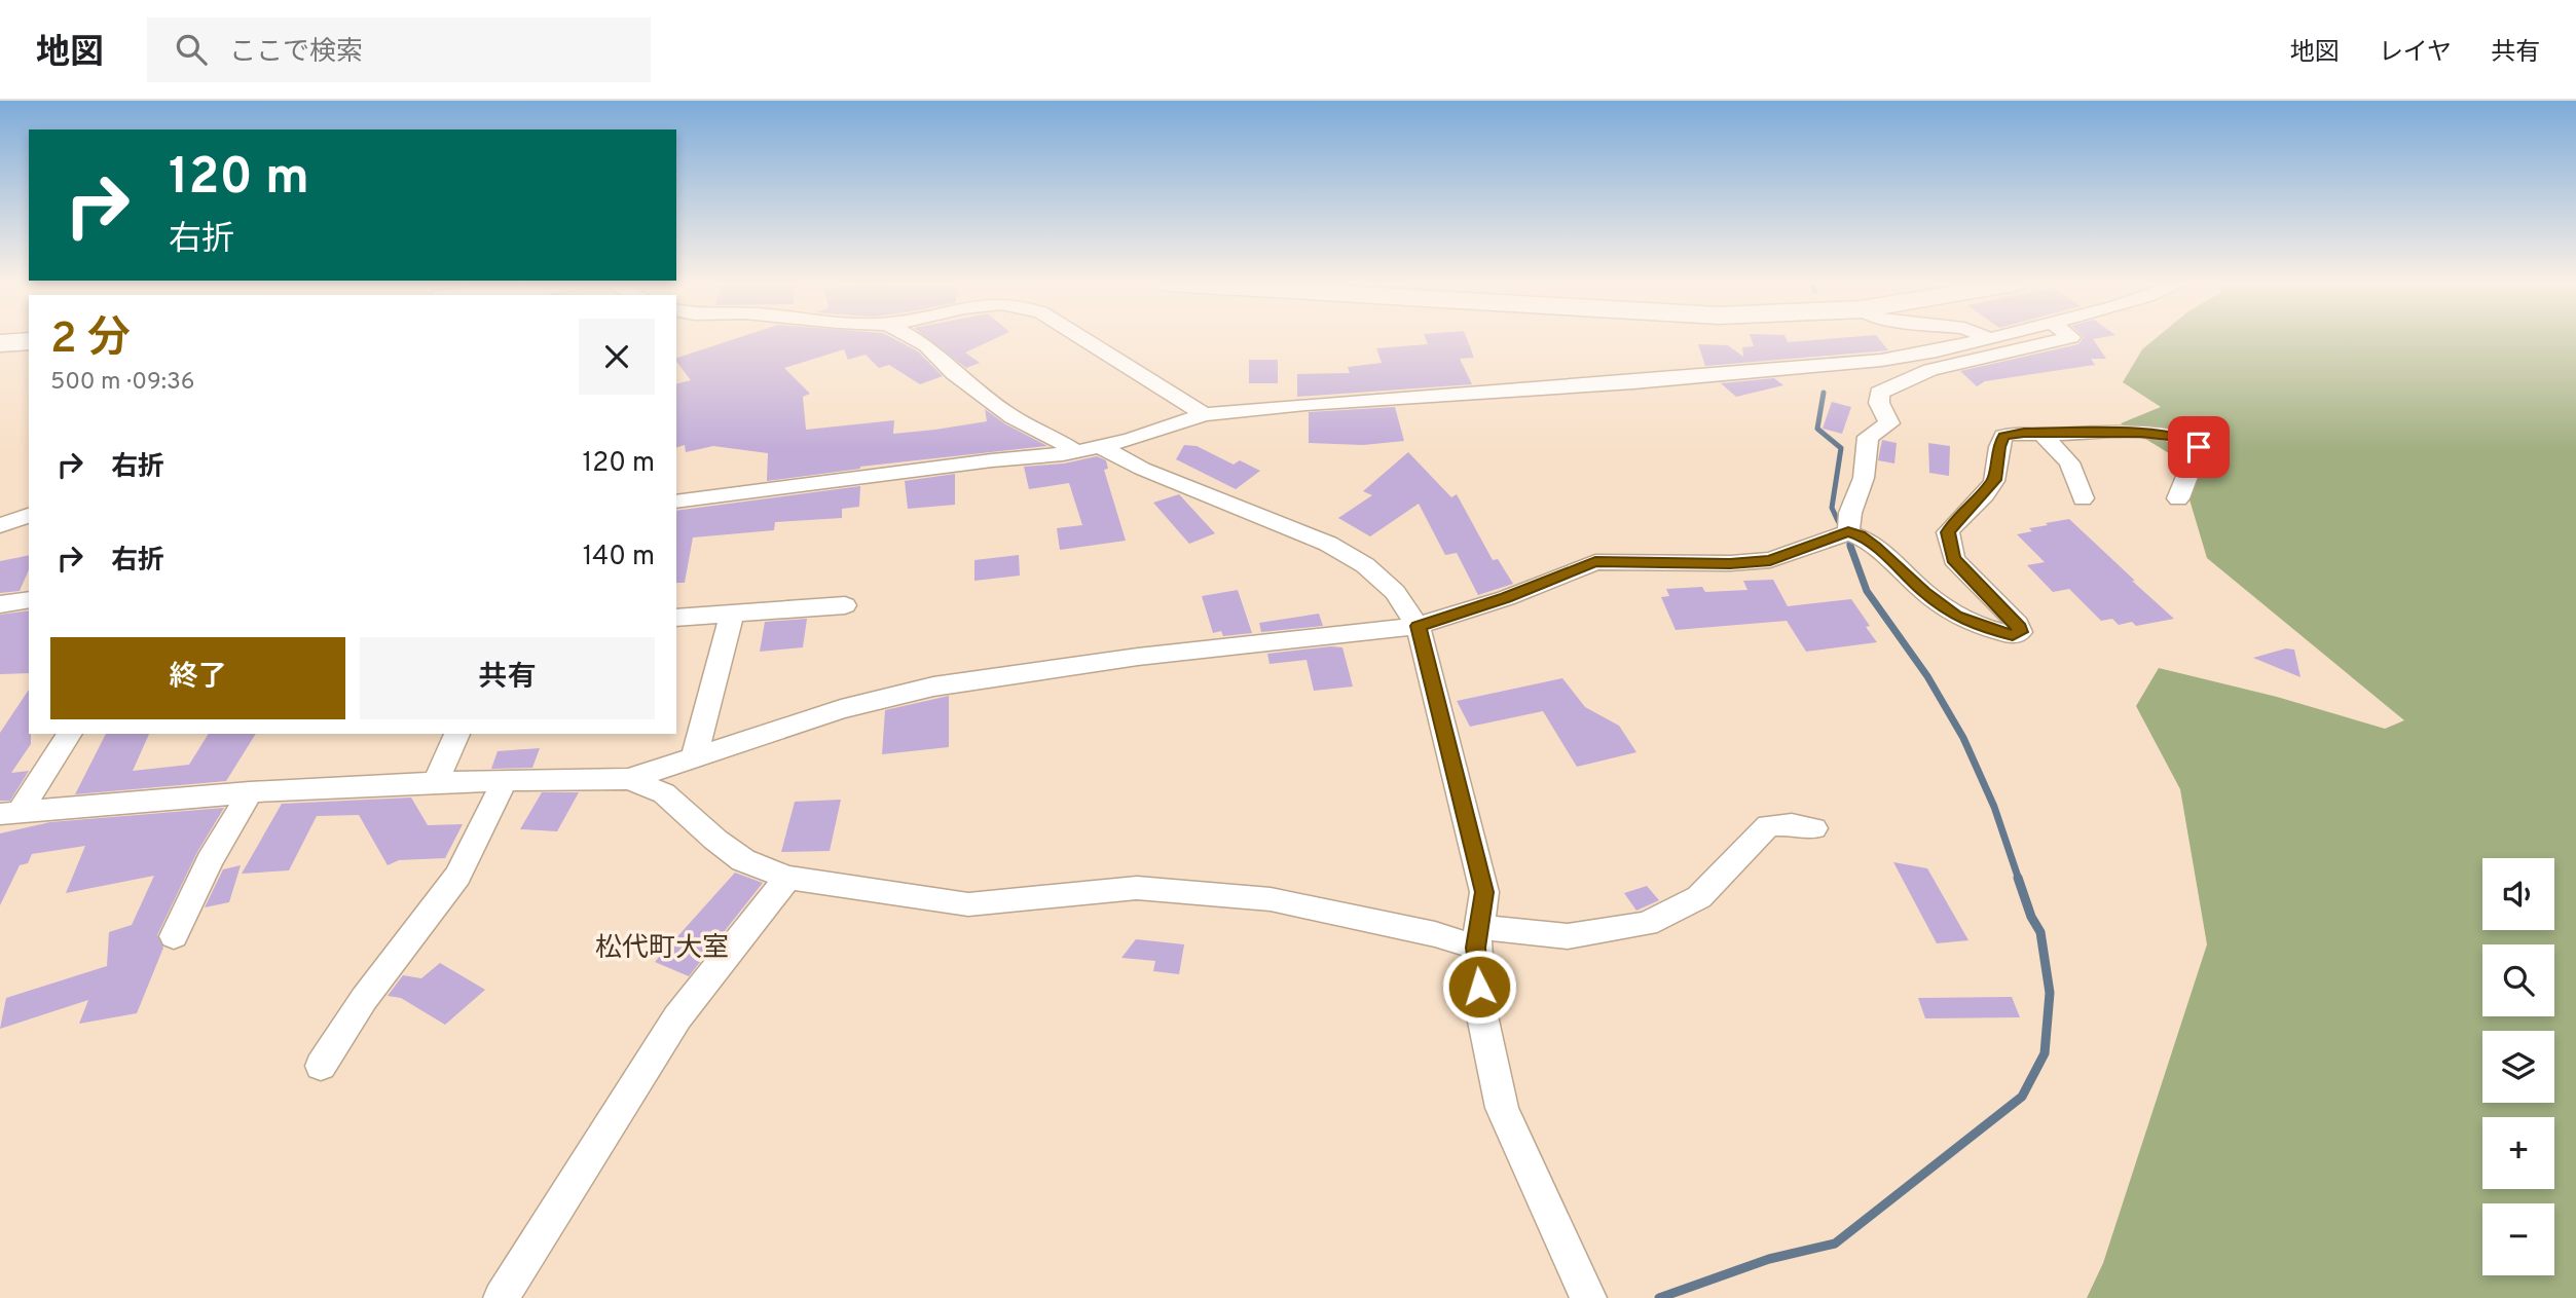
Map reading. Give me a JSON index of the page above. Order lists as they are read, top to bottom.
{
  "districts": ["松代町大室"],
  "page": {
    "header": "地図",
    "search": "ここで検索",
    "nav": ["地図", "レイヤ", "共有"],
    "turn": ["120 m", "右折"],
    "heading": ["2 分", "500 m · 09:36"],
    "list": [
      {
        "name": "右折",
        "value": "120 m"
      },
      {
        "name": "右折",
        "value": "140 m"
      }
    ],
    "buttons": ["終了", "共有"],
    "map_buttons": ["+", "−"]
  }
}
